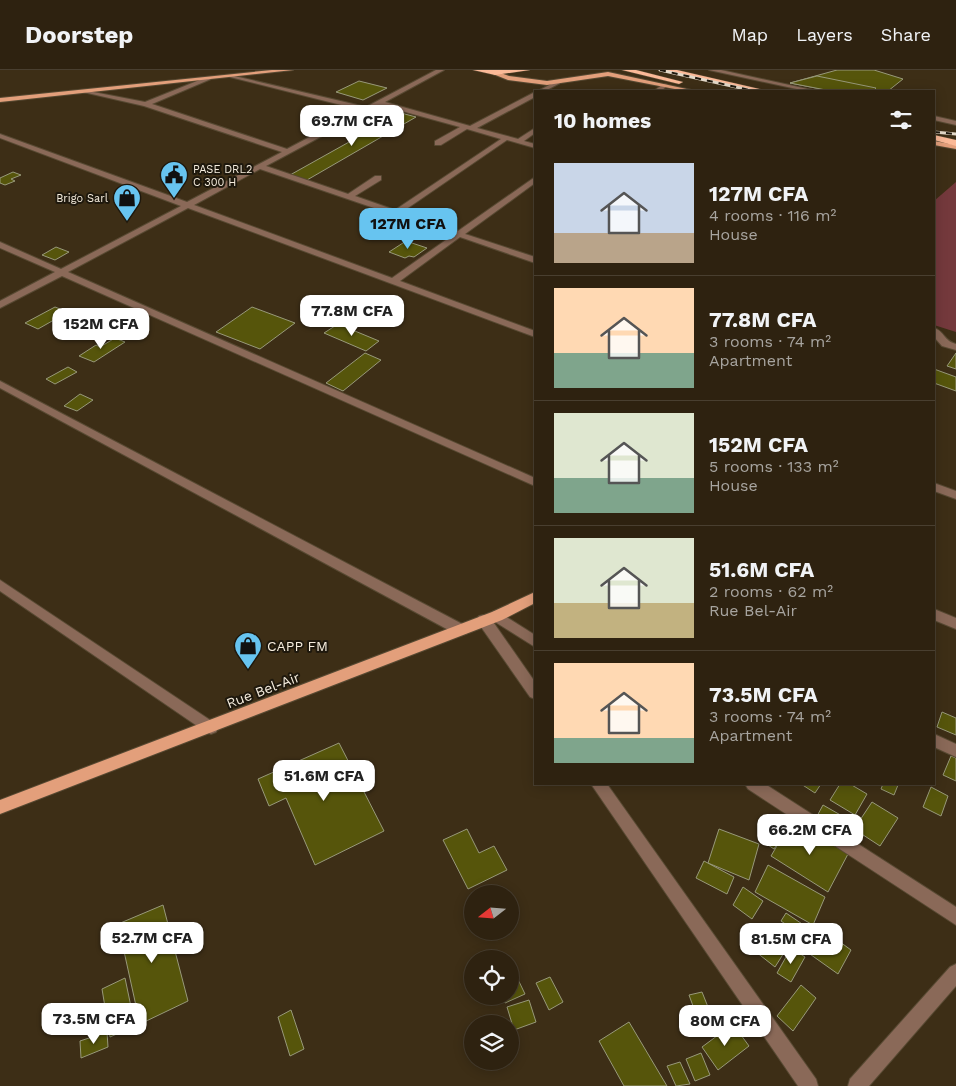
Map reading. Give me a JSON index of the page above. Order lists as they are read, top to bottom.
{
  "streets": {
    "main road": ["Rue Bel-Air"]
  },
  "places": {
    "public building": ["PASE DRL2 C 300 H"],
    "shop": ["Brigo Sarl", "CAPP FM"]
  },
  "north": "left",
  "page": {
    "header": "Doorstep",
    "nav": ["Map", "Layers", "Share"],
    "heading": "10 homes",
    "price": [
      "69.7M CFA",
      "127M CFA",
      "77.8M CFA",
      "152M CFA",
      "51.6M CFA",
      "66.2M CFA",
      "52.7M CFA",
      "81.5M CFA",
      "73.5M CFA",
      "80M CFA"
    ],
    "list": [
      {
        "name": "127M CFA",
        "note": "4 rooms · 116 m² · House"
      },
      {
        "name": "77.8M CFA",
        "note": "3 rooms · 74 m² · Apartment"
      },
      {
        "name": "152M CFA",
        "note": "5 rooms · 133 m² · House"
      },
      {
        "name": "51.6M CFA",
        "note": "2 rooms · 62 m² · Rue Bel-Air"
      },
      {
        "name": "73.5M CFA",
        "note": "3 rooms · 74 m² · Apartment"
      }
    ]
  }
}
